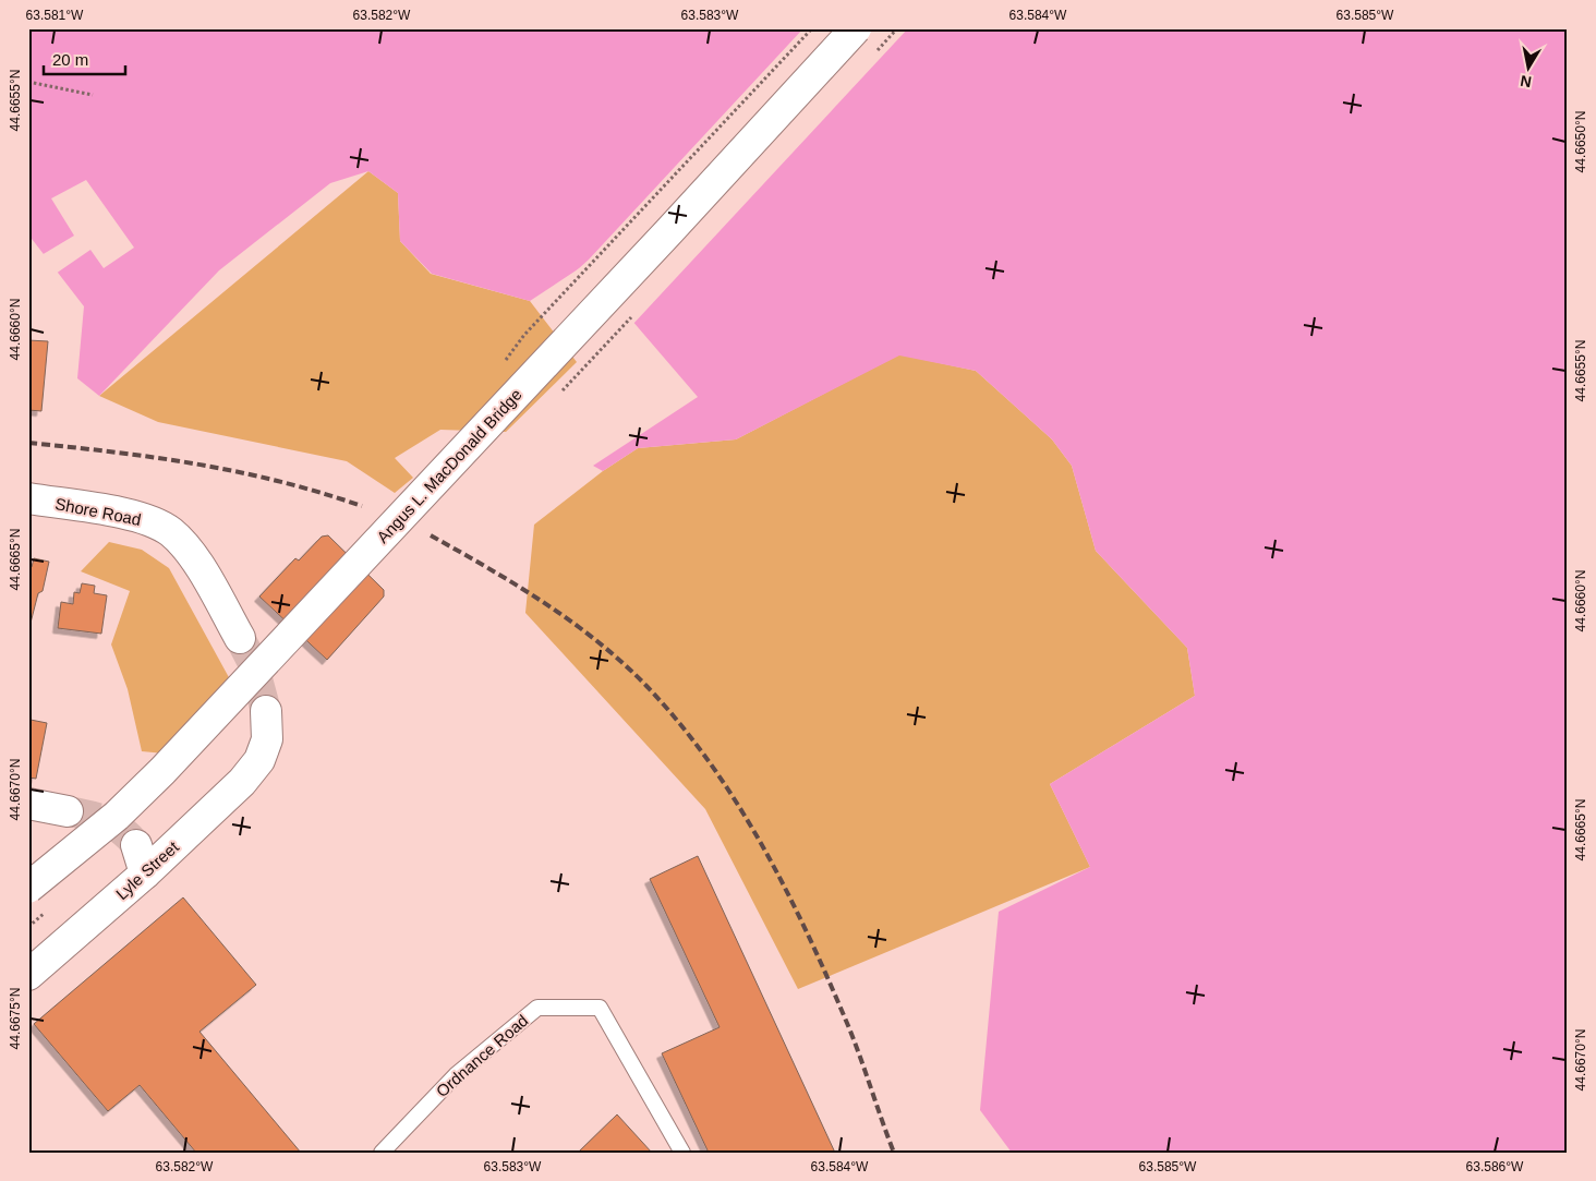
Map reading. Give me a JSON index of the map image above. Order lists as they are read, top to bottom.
{
  "streets": {
    "main road": ["Angus L. MacDonald Bridge", "Shore Road", "Lyle Street"],
    "lane": ["Ordnance Road"]
  },
  "scale_bar": "20 m",
  "north": "bottom",
  "coordinates": [
    "63.581°W",
    "63.582°W",
    "63.583°W",
    "63.584°W",
    "63.585°W",
    "44.6655°N",
    "44.6650°N",
    "44.6660°N",
    "44.6665°N",
    "44.6670°N",
    "44.6675°N",
    "63.586°W"
  ]
}
